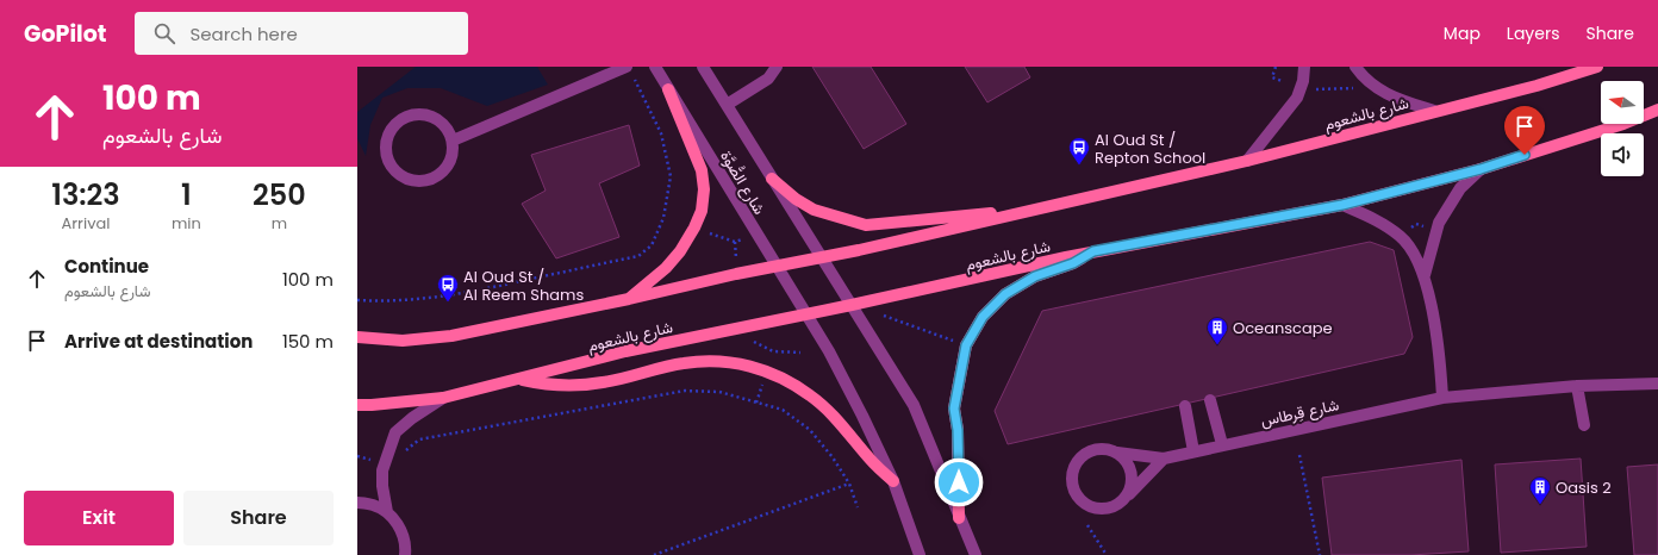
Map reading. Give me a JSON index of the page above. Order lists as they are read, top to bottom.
{
  "streets": {
    "main road": ["شارع بالشعوم"],
    "street": ["شارع الصُّوَّة", "شارع قِرطاس"]
  },
  "crossings": [
    ["شارع بالشعوم", "شارع الصُّوَّة"]
  ],
  "places": {
    "bus stop": ["Al Oud St / Repton School", "Al Oud St / Al Reem Shams"],
    "building": ["Oceanscape", "Oasis 2"]
  },
  "north": "left",
  "page": {
    "header": "GoPilot",
    "search": "Search here",
    "nav": ["Map", "Layers", "Share"],
    "turn": ["100 m", "شارع بالشعوم"],
    "eta": [
      "13:23",
      "Arrival",
      "1",
      "min",
      "250",
      "m"
    ],
    "list": [
      {
        "name": "Continue",
        "note": "شارع بالشعوم",
        "value": "100 m"
      },
      {
        "name": "Arrive at destination",
        "value": "150 m"
      }
    ],
    "buttons": ["Exit", "Share"]
  }
}
